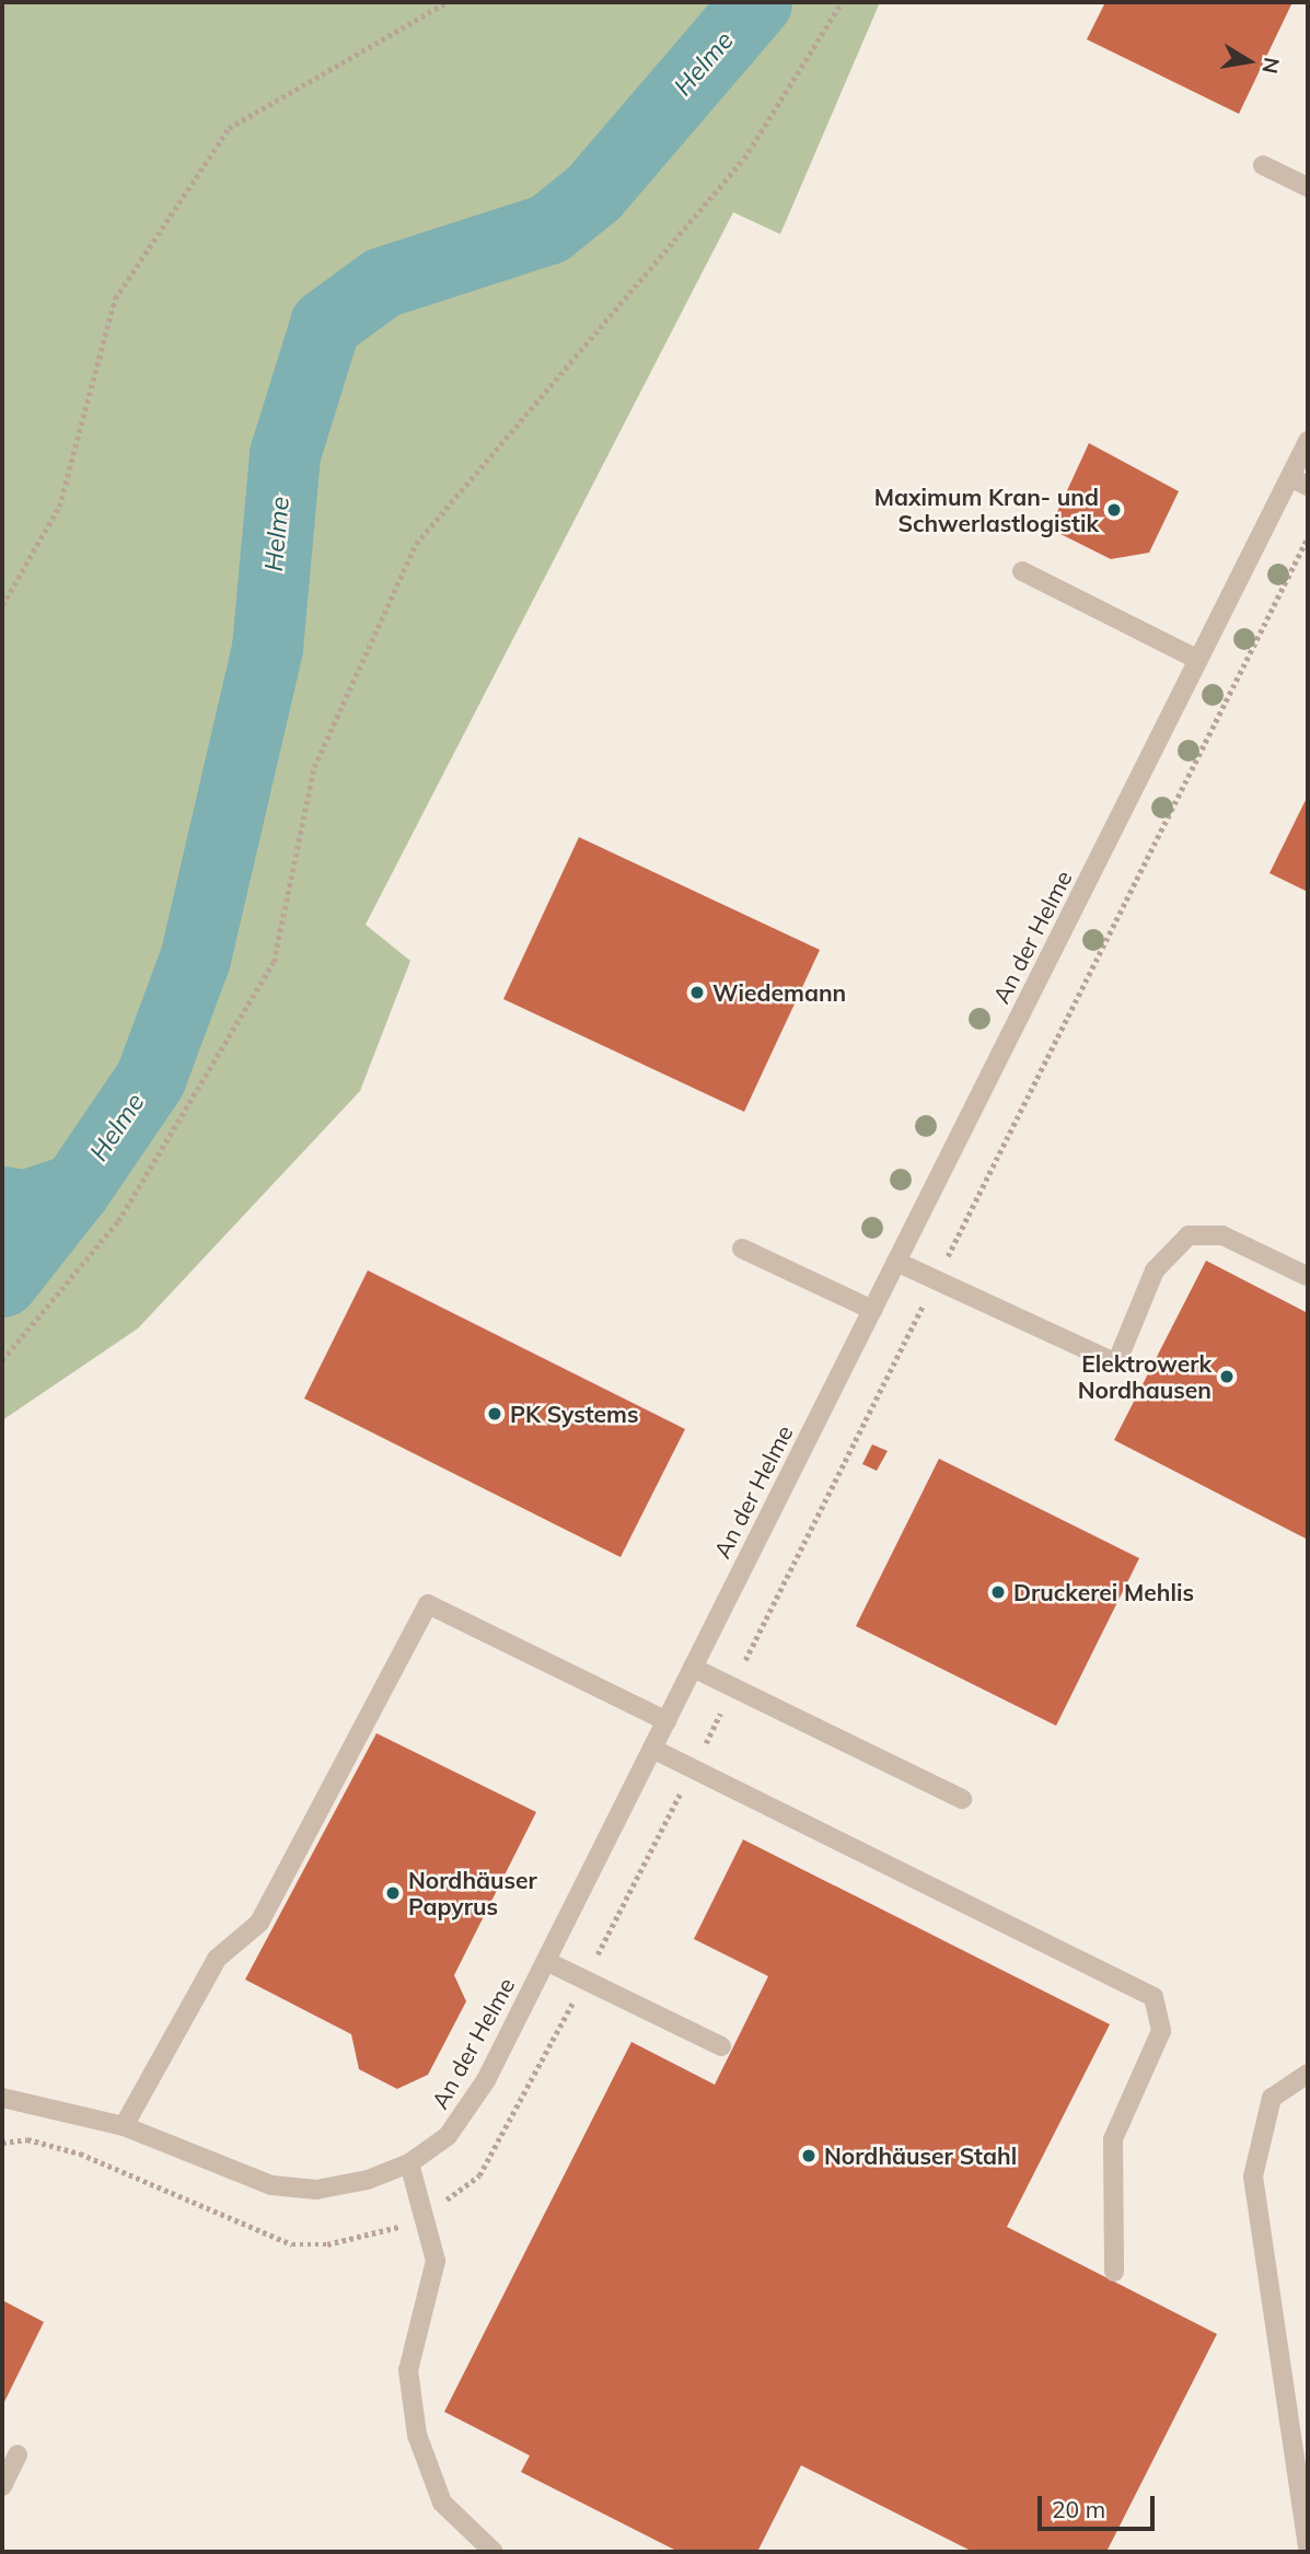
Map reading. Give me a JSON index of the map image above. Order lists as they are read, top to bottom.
{
  "streets": {
    "street": ["An der Helme"]
  },
  "water": ["Helme"],
  "places": [
    "Maximum Kran- und Schwerlastlogistik",
    "Wiedemann",
    "Elektrowerk Nordhausen",
    "PK Systems",
    "Druckerei Mehlis",
    "Nordhäuser Papyrus",
    "Nordhäuser Stahl"
  ],
  "scale_bar": "20 m",
  "north": "right"
}
